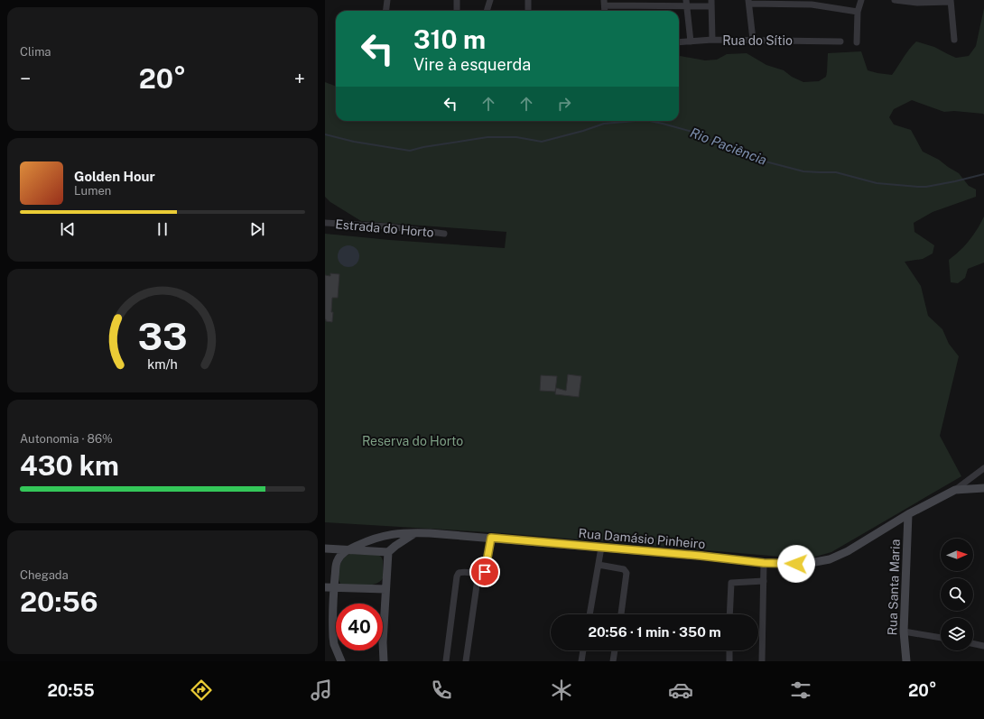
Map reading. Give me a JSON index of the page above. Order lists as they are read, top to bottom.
{
  "streets": {
    "street": [
      "Rua do Sítio",
      "Estrada do Horto",
      "Rua Damásio Pinheiro",
      "Rua Santa Maria"
    ]
  },
  "crossings": [
    ["Rua Damásio Pinheiro", "Rua Santa Maria"]
  ],
  "water": ["Rio Paciência"],
  "parks": ["Reserva do Horto"],
  "north": "right",
  "page": {
    "tile": [
      "Clima",
      ["Autonomia · 86%", "430 km"],
      ["Chegada", "20:56"]
    ],
    "turn": ["310 m", "Vire à esquerda"],
    "heat": ["−", "20°", "+"],
    "song": ["Golden Hour", "Lumen"],
    "limit": "40",
    "trip": "20:56 · 1 min · 350 m",
    "tabs": ["20:55", "20°"],
    "gauge": ["33", "km/h"]
  }
}
